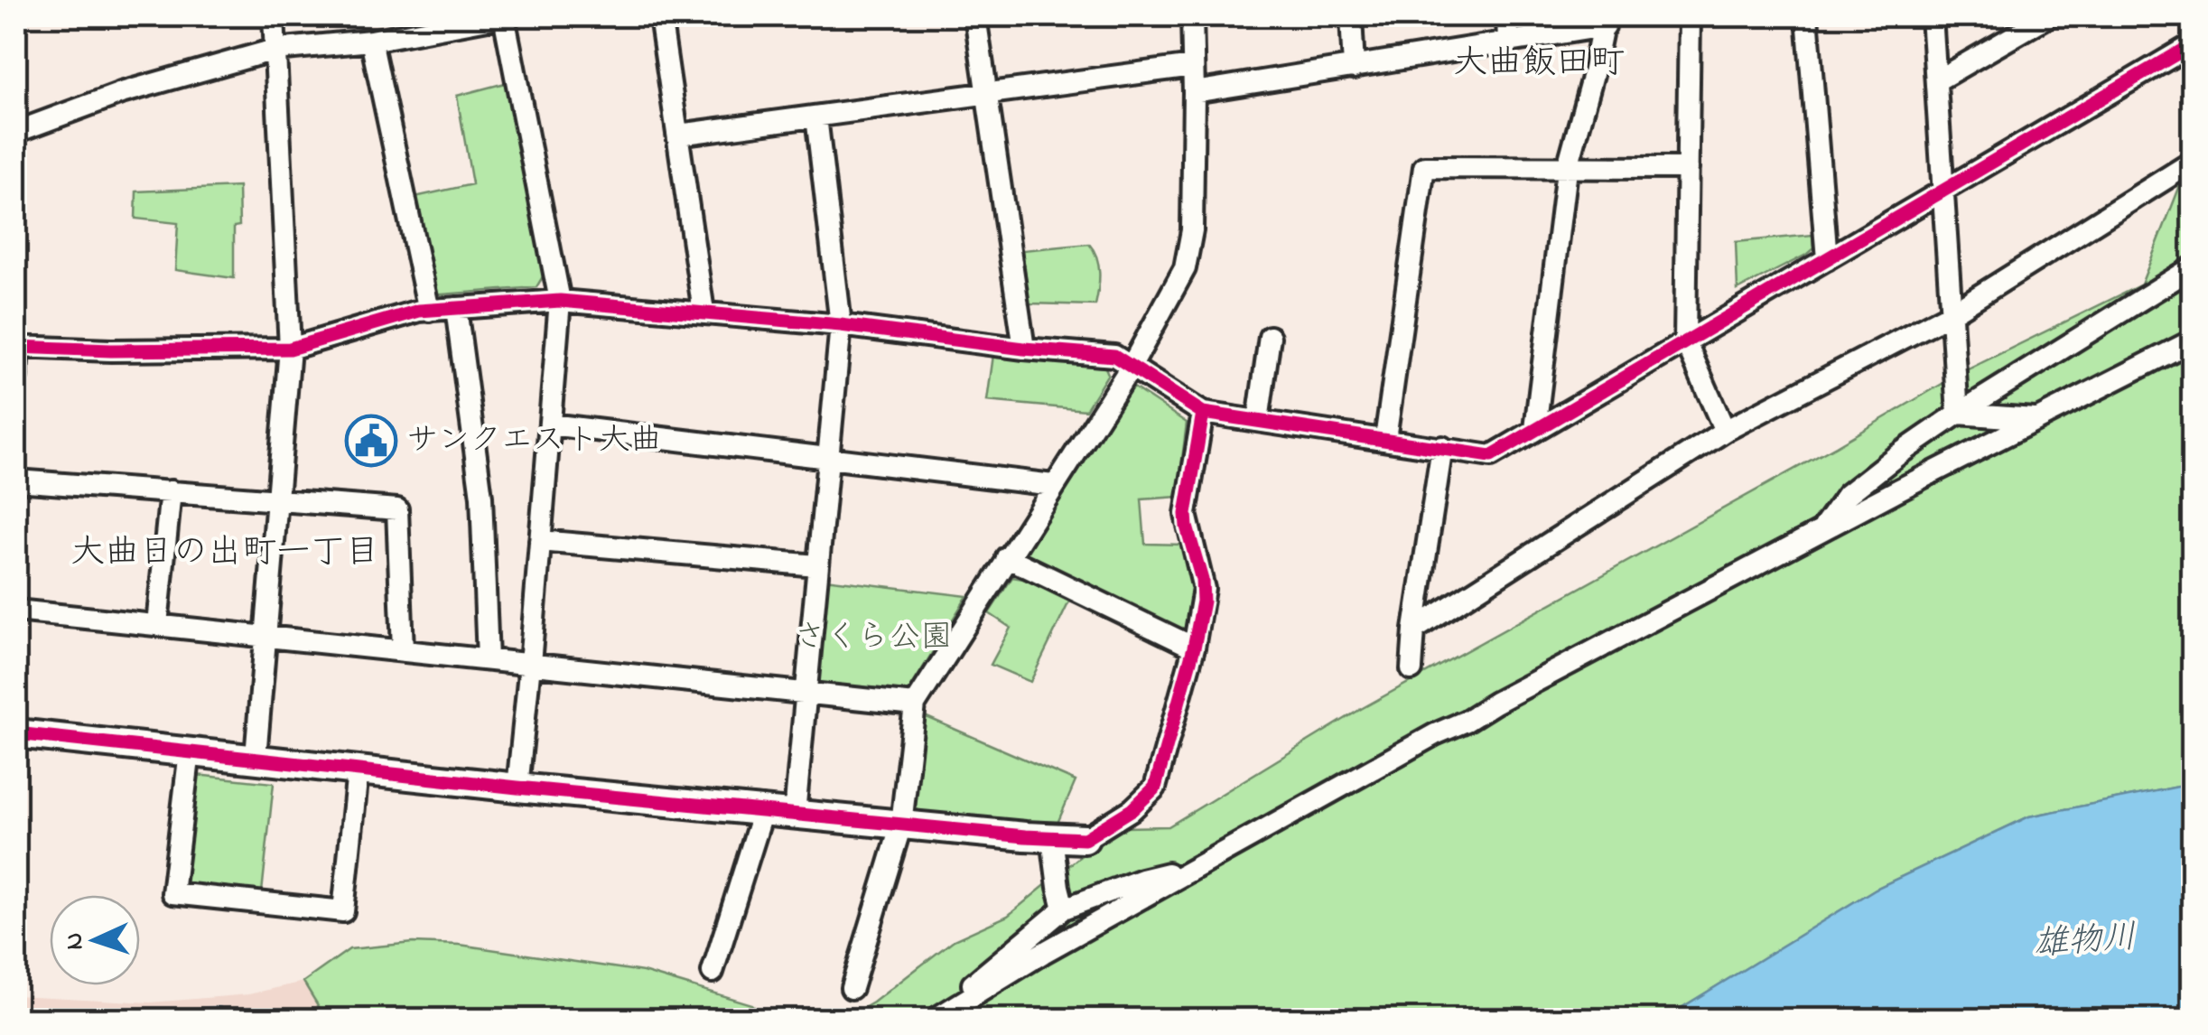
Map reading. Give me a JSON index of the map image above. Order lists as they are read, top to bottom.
{
  "districts": ["大曲飯田町", "大曲日の出町一丁目"],
  "water": ["雄物川"],
  "parks": ["さくら公園"],
  "places": {
    "public building": ["サンクエスト大曲"]
  },
  "north": "left"
}
